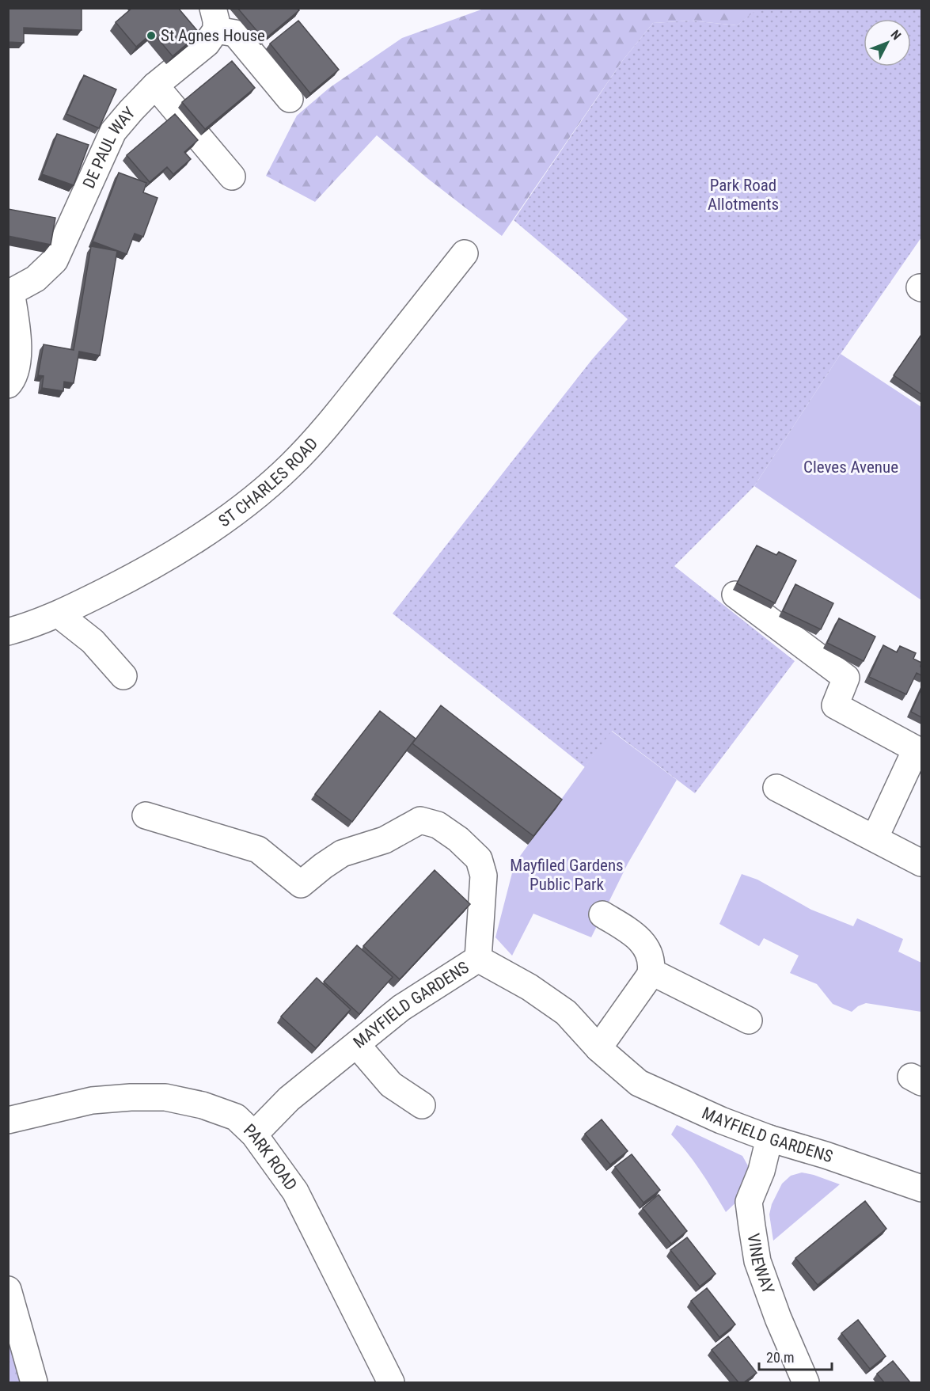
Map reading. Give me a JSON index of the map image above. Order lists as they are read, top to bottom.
{
  "streets": {
    "street": [
      "DE PAUL WAY",
      "ST CHARLES ROAD",
      "MAYFIELD GARDENS",
      "PARK ROAD",
      "VINEWAY"
    ]
  },
  "crossings": [
    ["MAYFIELD GARDENS", "PARK ROAD"],
    ["MAYFIELD GARDENS", "VINEWAY"]
  ],
  "parks": ["Park Road Allotments", "Cleves Avenue", "Mayfiled Gardens Public Park"],
  "places": ["St Agnes House"],
  "scale_bar": "20 m",
  "north": "top right"
}
